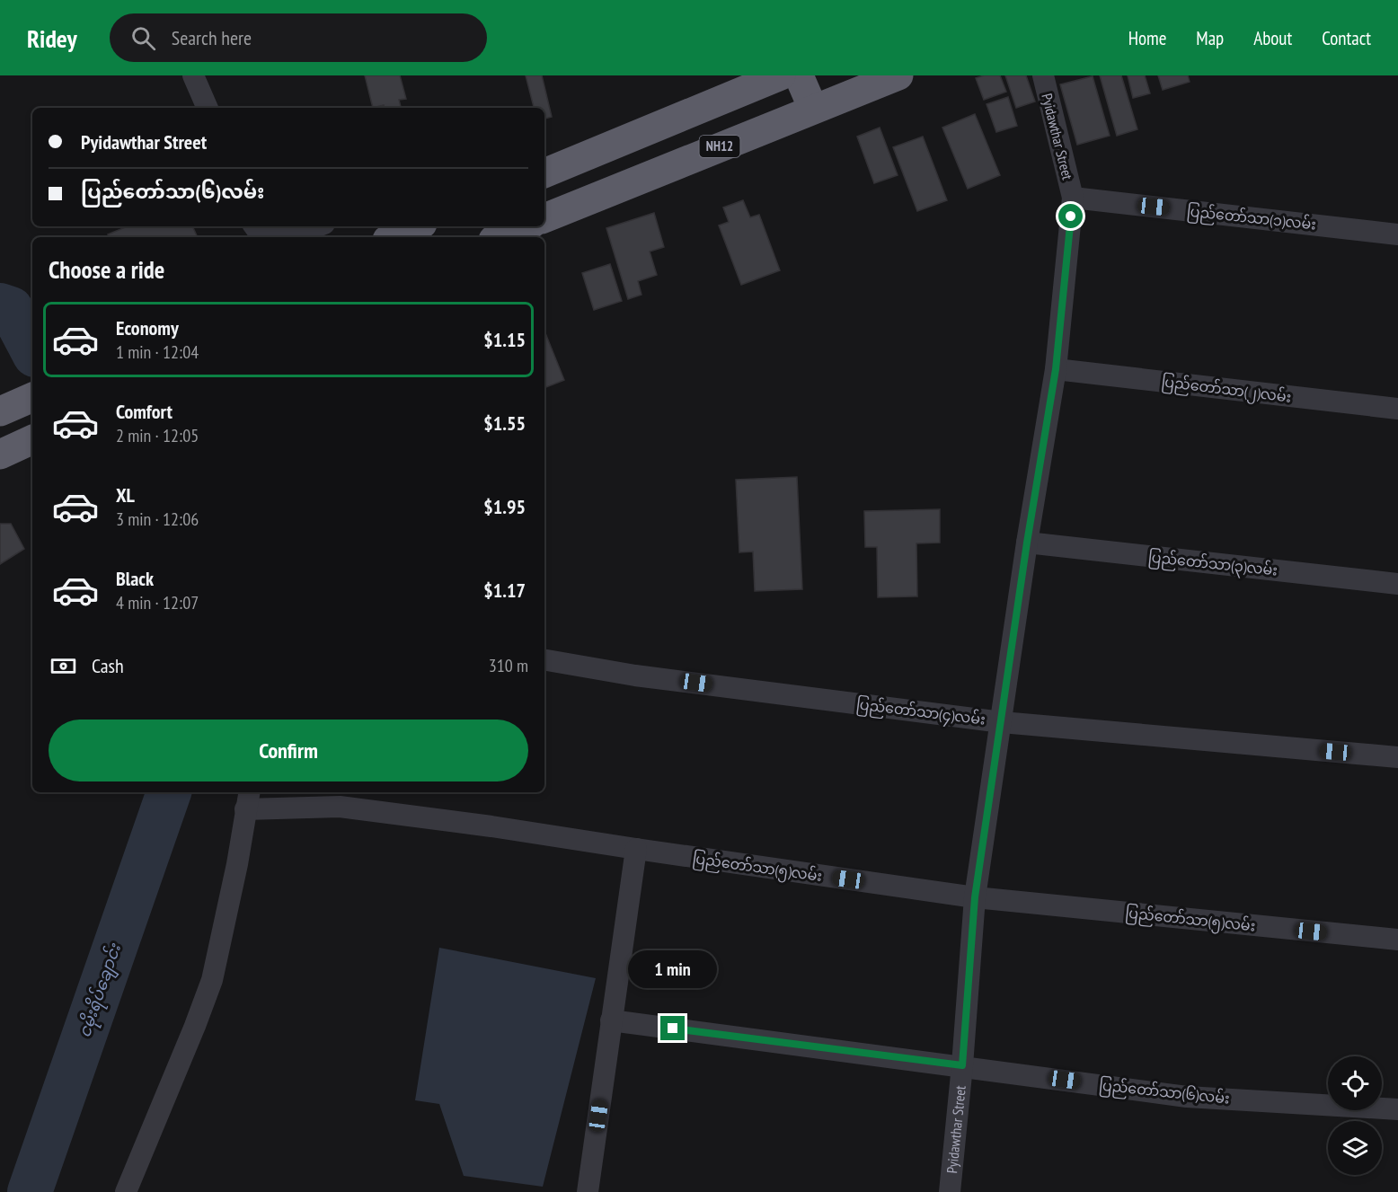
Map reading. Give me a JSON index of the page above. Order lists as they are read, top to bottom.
{
  "streets": {
    "highway": ["NH12"],
    "street": [
      "Pyidawthar Street",
      "ပြည်တော်သာ(၁)လမ်း",
      "ပြည်တော်သာ(၂)လမ်း",
      "ပြည်တော်သာ(၃)လမ်း",
      "ပြည်တော်သာ(၄)လမ်း",
      "ပြည်တော်သာ(၅)လမ်း",
      "ပြည်တော်သာ(၆)လမ်း"
    ]
  },
  "crossings": [
    ["Pyidawthar Street", "ပြည်တော်သာ(၁)လမ်း"],
    ["Pyidawthar Street", "ပြည်တော်သာ(၂)လမ်း"],
    ["Pyidawthar Street", "ပြည်တော်သာ(၃)လမ်း"],
    ["Pyidawthar Street", "ပြည်တော်သာ(၄)လမ်း"],
    ["Pyidawthar Street", "ပြည်တော်သာ(၅)လမ်း"],
    ["Pyidawthar Street", "ပြည်တော်သာ(၆)လမ်း"]
  ],
  "water": ["ငမိုးရိပ်ချောင်း"],
  "page": {
    "header": "Ridey",
    "search": "Search here",
    "nav": [
      "Home",
      "Map",
      "About",
      "Contact"
    ],
    "banner": ["Pyidawthar Street", "ပြည်တော်သာ(၆)လမ်း"],
    "heading": "Choose a ride",
    "list": [
      {
        "name": "Economy",
        "note": "1 min · 12:04",
        "value": "$1.15"
      },
      {
        "name": "Comfort",
        "note": "2 min · 12:05",
        "value": "$1.55"
      },
      {
        "name": "XL",
        "note": "3 min · 12:06",
        "value": "$1.95"
      },
      {
        "name": "Black",
        "note": "4 min · 12:07",
        "value": "$1.17"
      }
    ],
    "pay": ["Cash", "310 m"],
    "buttons": "Confirm",
    "bubble": "1 min"
  }
}
